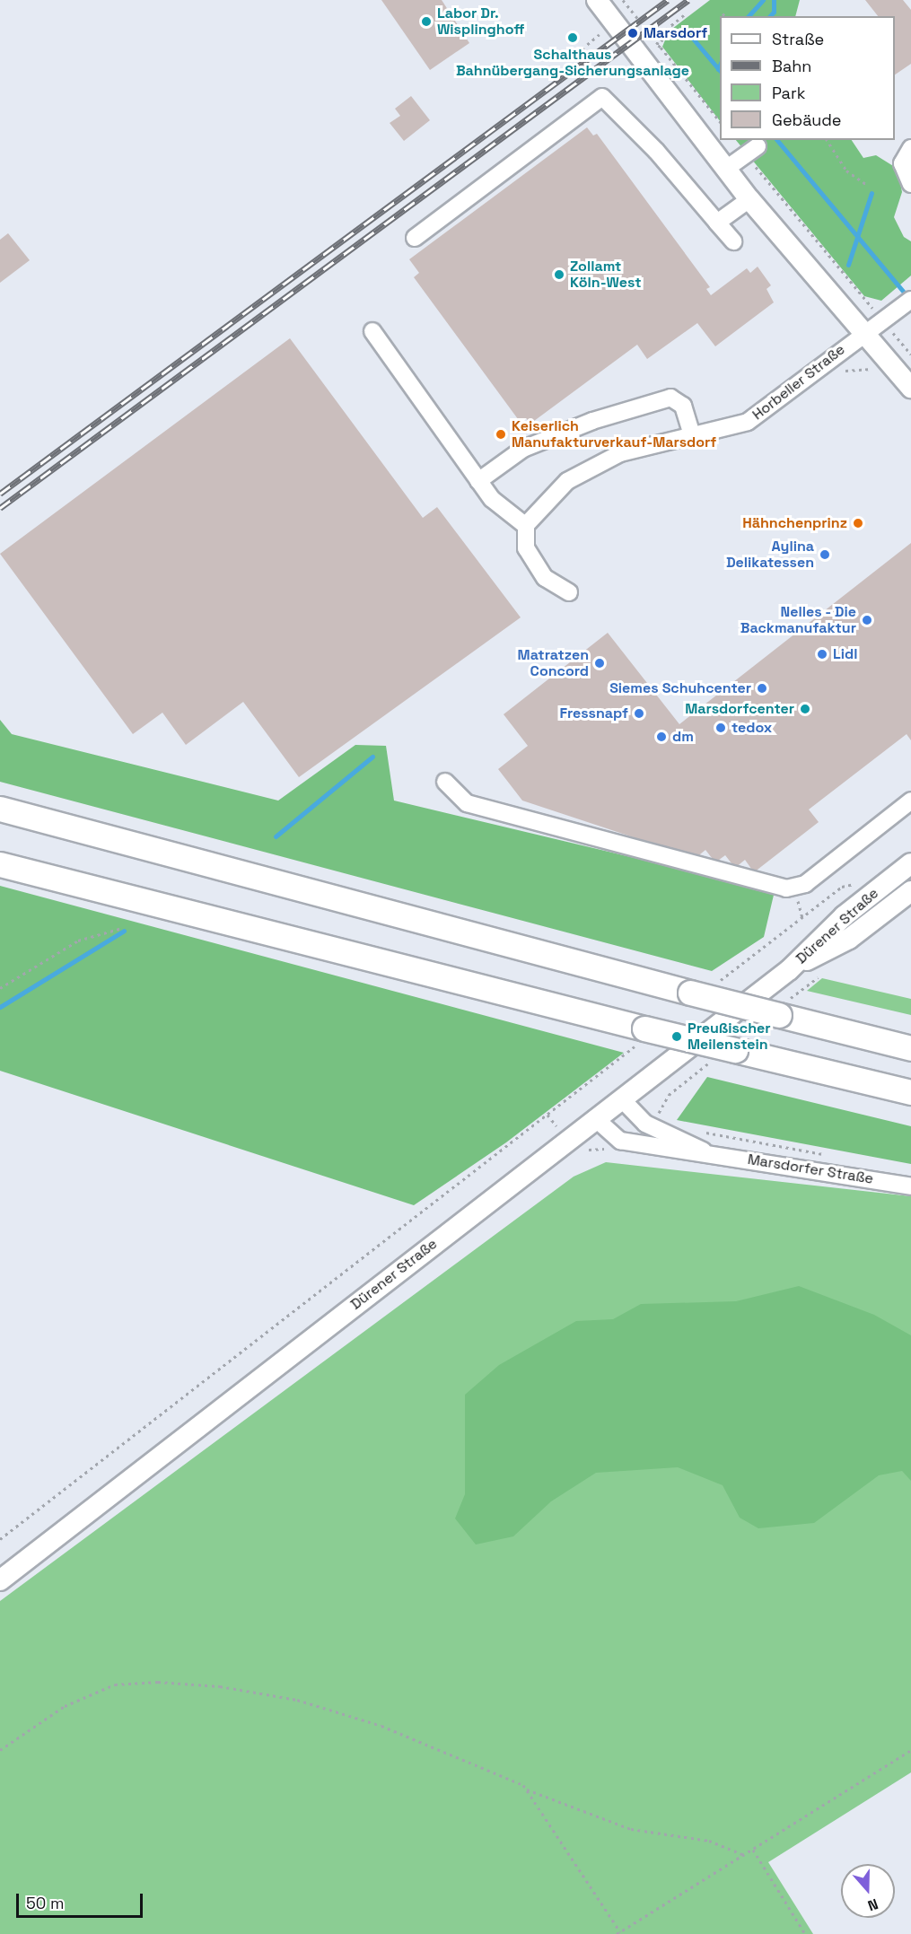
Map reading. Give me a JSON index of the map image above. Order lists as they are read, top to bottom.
{
  "streets": {
    "main road": ["Dürener Straße"],
    "street": ["Horbeller Straße", "Marsdorfer Straße"]
  },
  "crossings": [
    ["Dürener Straße", "Marsdorfer Straße"]
  ],
  "places": [
    "Labor Dr. Wisplinghoff",
    "Marsdorf",
    "Schalthaus Bahnübergang-Sicherungsanlage",
    "Zollamt Köln-West",
    "Keiserlich Manufakturverkauf-Marsdorf",
    "Hähnchenprinz",
    "Aylina Delikatessen",
    "Nelles - Die Backmanufaktur",
    "Lidl",
    "Matratzen Concord",
    "Siemes Schuhcenter",
    "Marsdorfcenter",
    "Fressnapf",
    "tedox",
    "dm",
    "Preußischer Meilenstein"
  ],
  "legend": [
    "Straße",
    "Bahn",
    "Park",
    "Gebäude"
  ],
  "scale_bar": "50 m",
  "north": "bottom"
}
